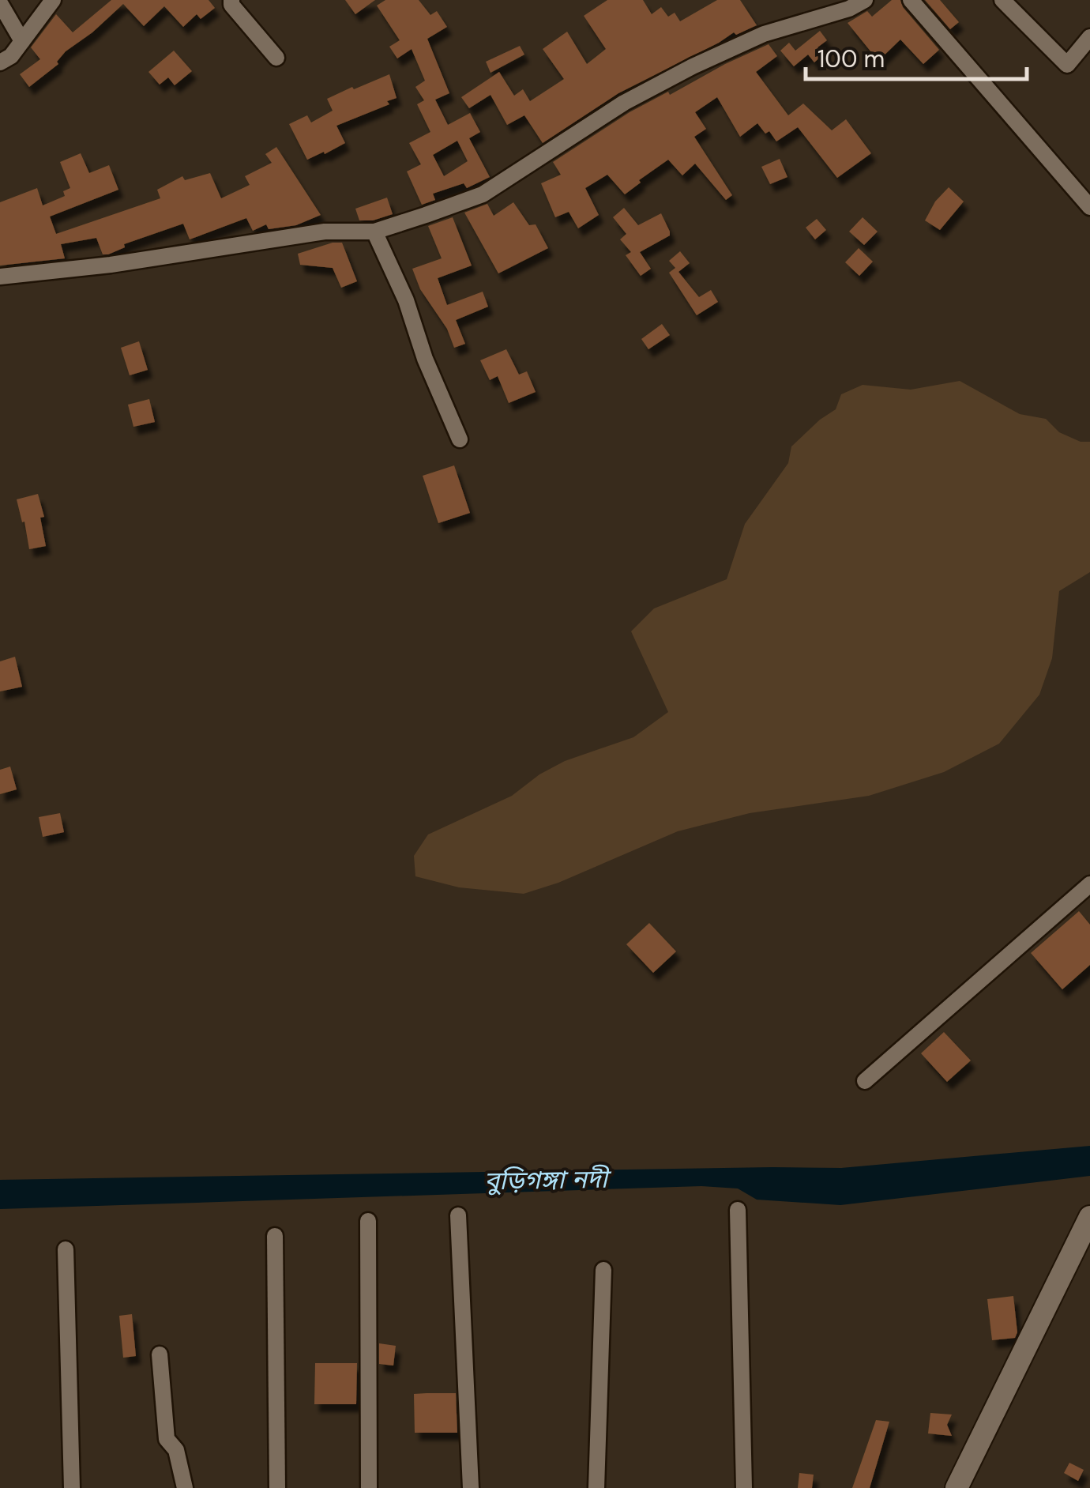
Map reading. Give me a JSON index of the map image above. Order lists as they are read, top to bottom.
{
  "water": ["বুড়িগঙ্গা নদী"],
  "scale_bar": "100 m"
}
